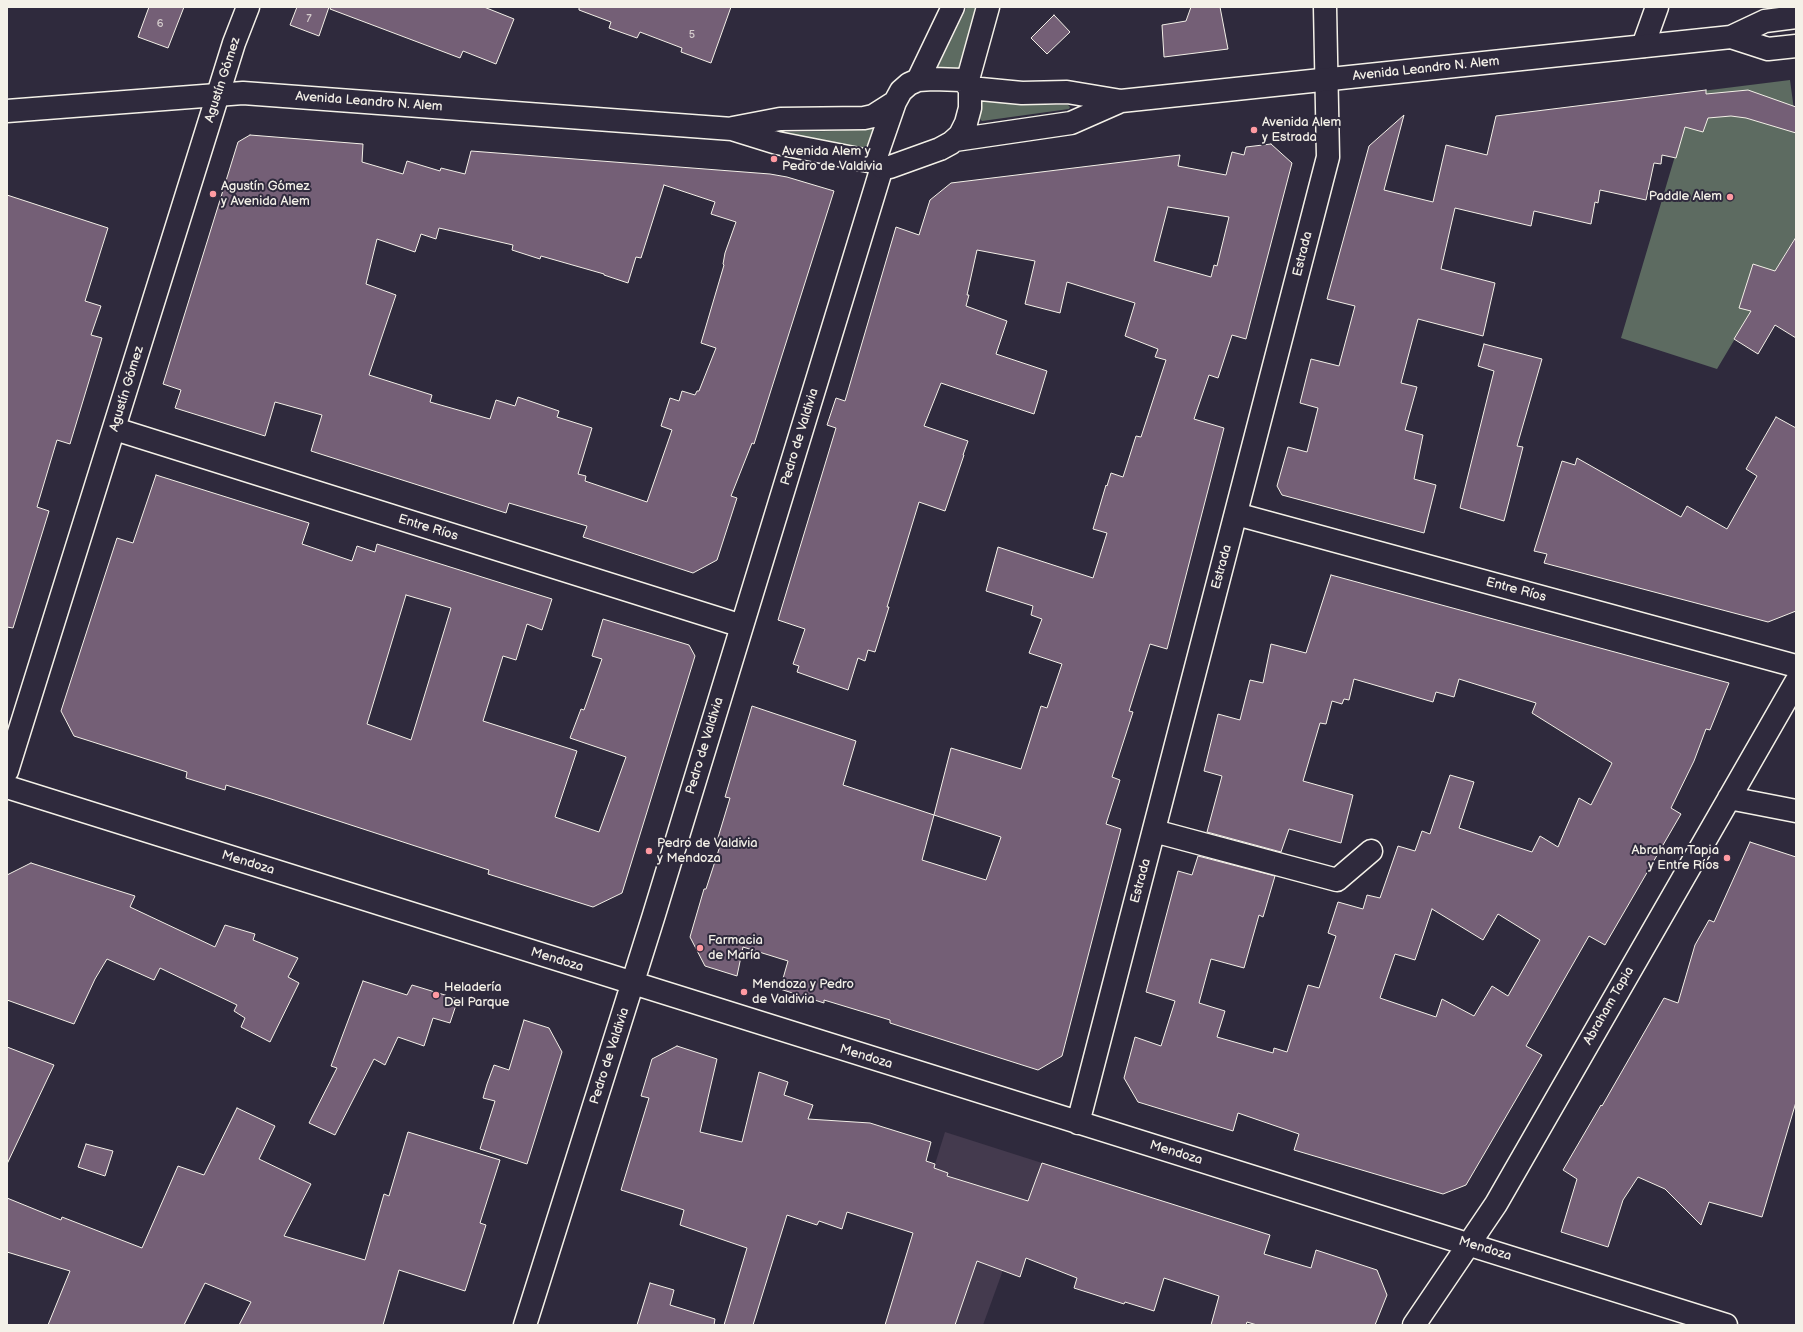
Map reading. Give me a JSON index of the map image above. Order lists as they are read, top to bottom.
{
  "streets": {
    "street": [
      "Avenida Leandro N. Alem",
      "Agustín Gómez",
      "Estrada",
      "Pedro de Valdivia",
      "Entre Ríos",
      "Mendoza",
      "Abraham Tapia"
    ]
  },
  "crossings": [
    ["Avenida Leandro N. Alem", "Agustín Gómez"],
    ["Avenida Leandro N. Alem", "Estrada"],
    ["Avenida Leandro N. Alem", "Pedro de Valdivia"],
    ["Agustín Gómez", "Entre Ríos"],
    ["Estrada", "Entre Ríos"],
    ["Estrada", "Mendoza"],
    ["Pedro de Valdivia", "Entre Ríos"],
    ["Pedro de Valdivia", "Mendoza"],
    ["Mendoza", "Abraham Tapia"]
  ],
  "places": [
    "Avenida Alem y Estrada",
    "Avenida Alem y Pedro de Valdivia",
    "Agustín Gómez y Avenida Alem",
    "Paddle Alem",
    "Pedro de Valdivia y Mendoza",
    "Abraham Tapia y Entre Ríos",
    "Farmacia de María",
    "Mendoza y Pedro de Valdivia",
    "Heladería Del Parque"
  ],
  "house_numbers": ["7", "6", "5"]
}
